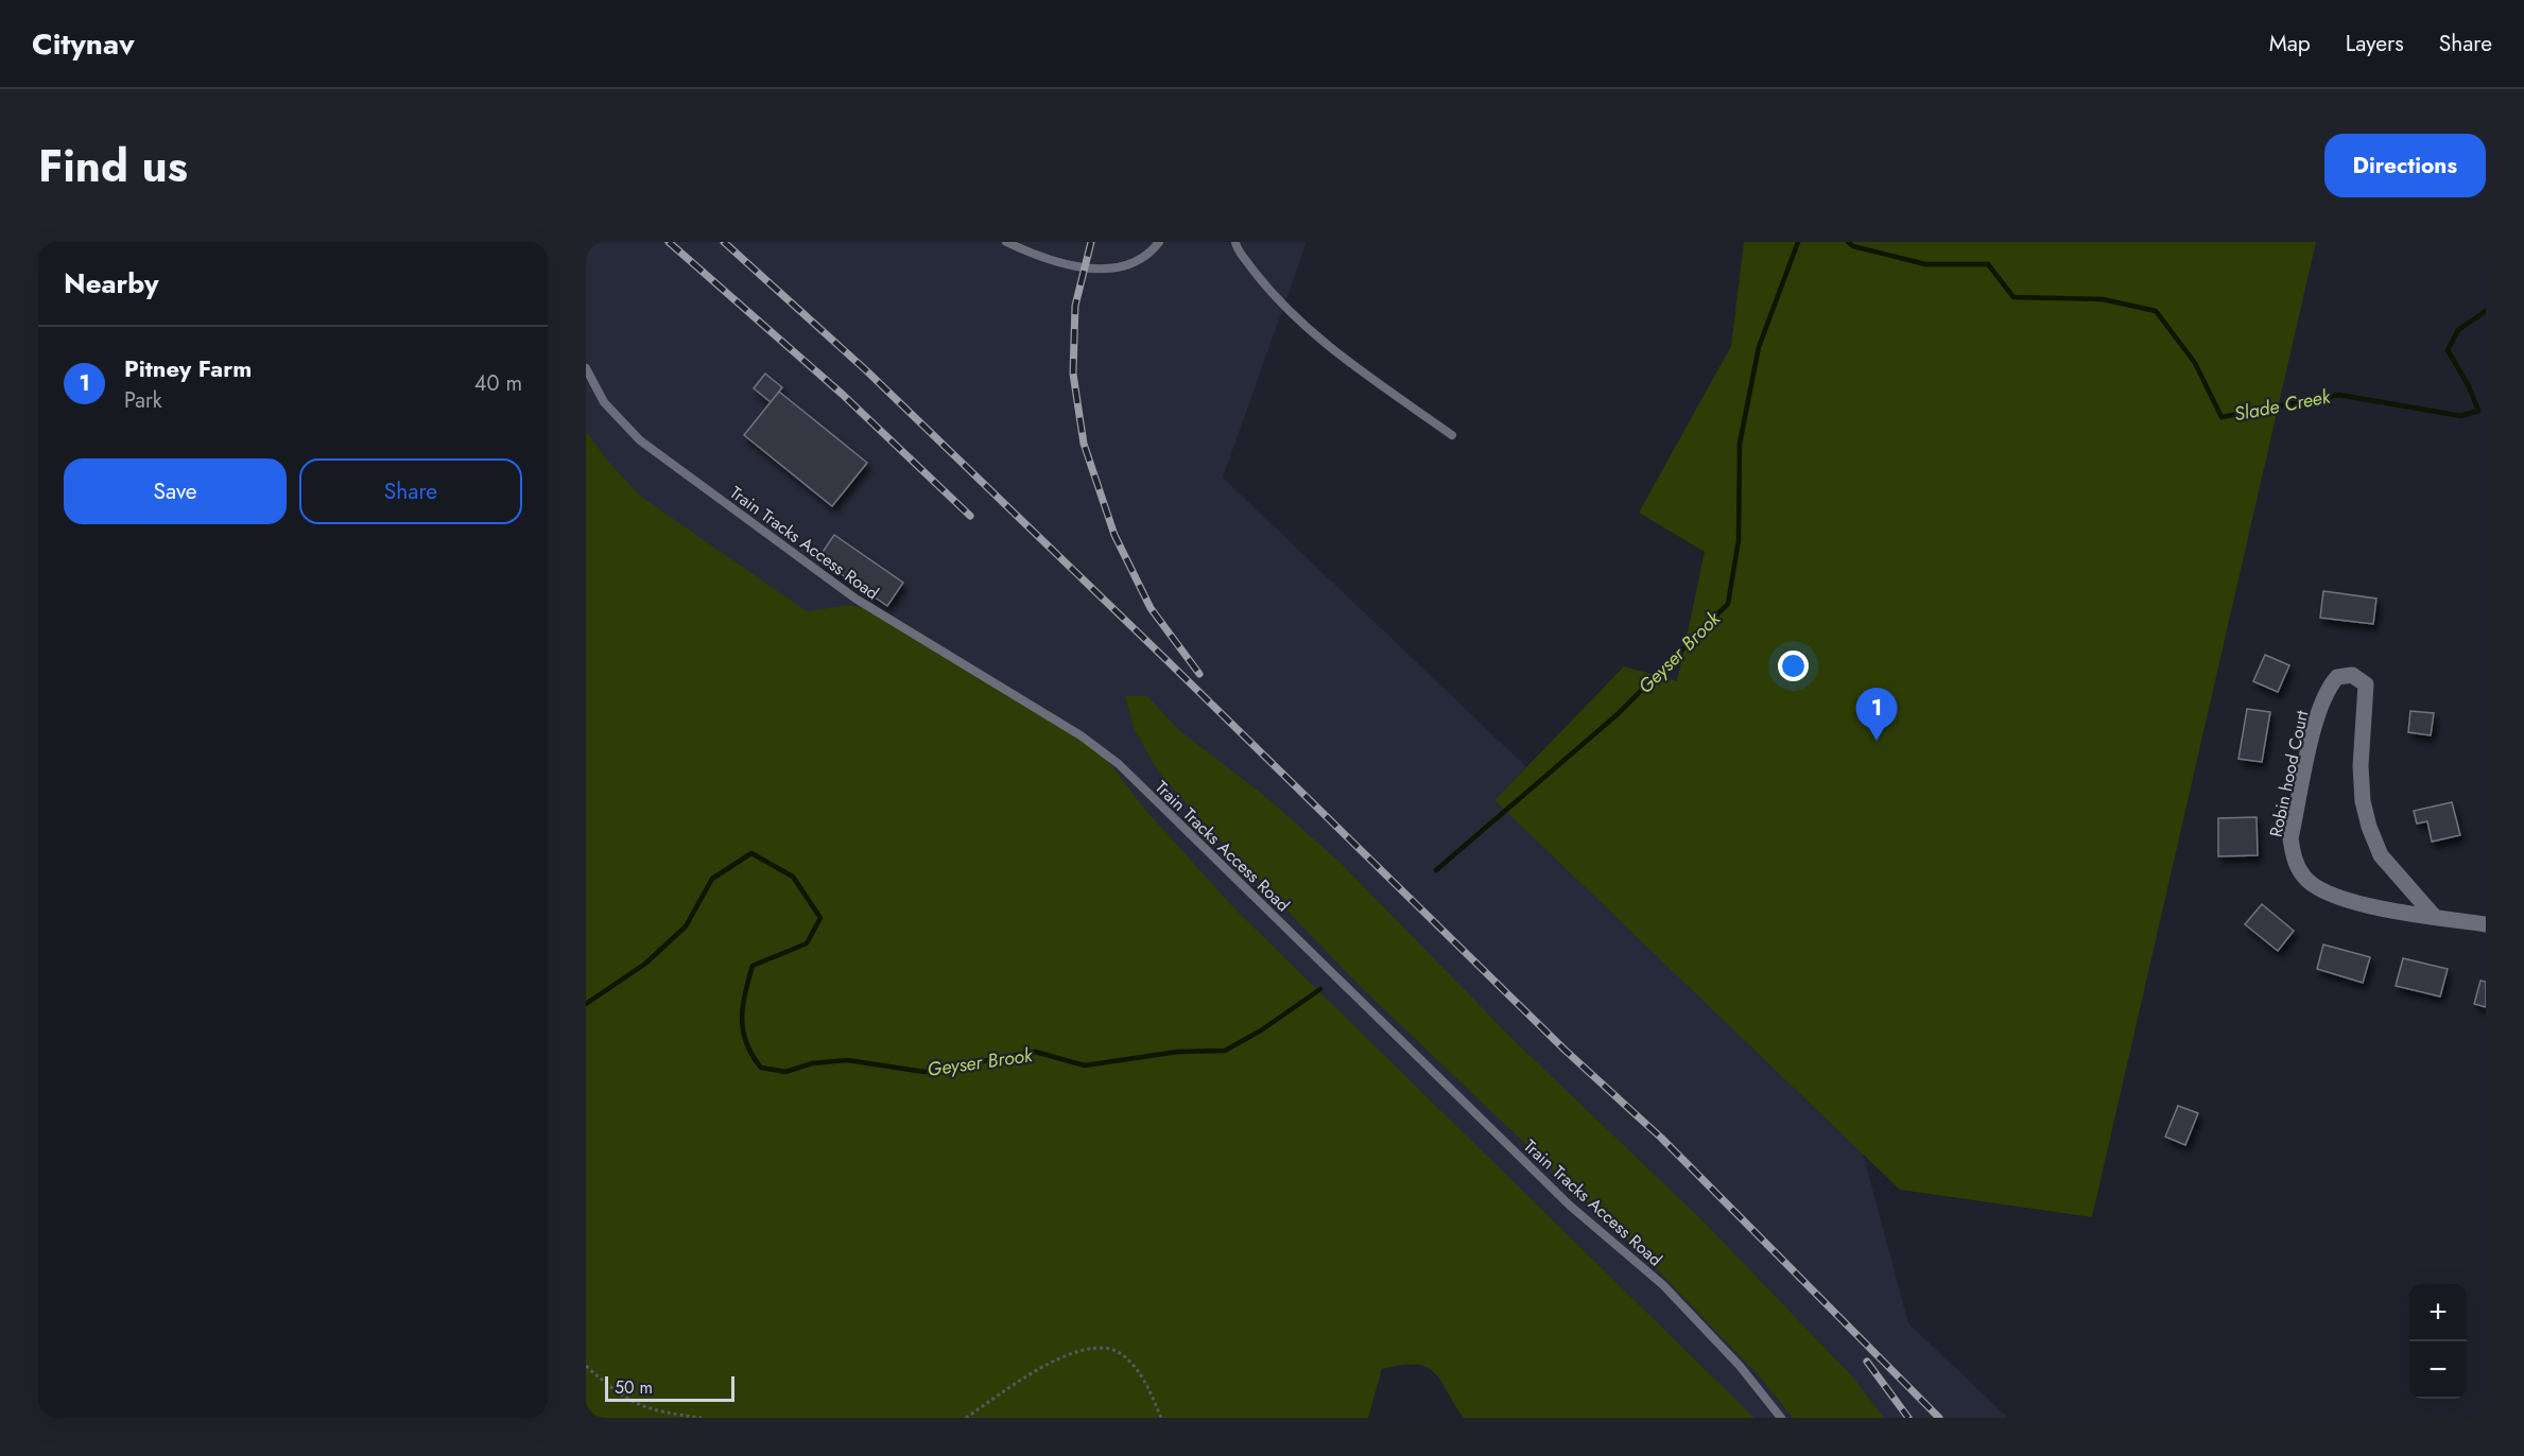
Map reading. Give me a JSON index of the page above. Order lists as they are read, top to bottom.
{
  "streets": {
    "street": ["Robin hood Court"],
    "lane": ["Train Tracks Access Road"]
  },
  "water": ["Slade Creek", "Geyser Brook"],
  "scale_bar": "50 m",
  "page": {
    "header": "Citynav",
    "nav": ["Map", "Layers", "Share"],
    "title": "Find us",
    "buttons": [
      "Directions",
      ["Save", "Share"]
    ],
    "heading": "Nearby",
    "list": [
      {
        "mark": "1",
        "name": "Pitney Farm",
        "note": "Park",
        "value": "40 m"
      }
    ],
    "pins": "1",
    "map_buttons": ["+", "−"],
    "scale": "50 m"
  }
}
